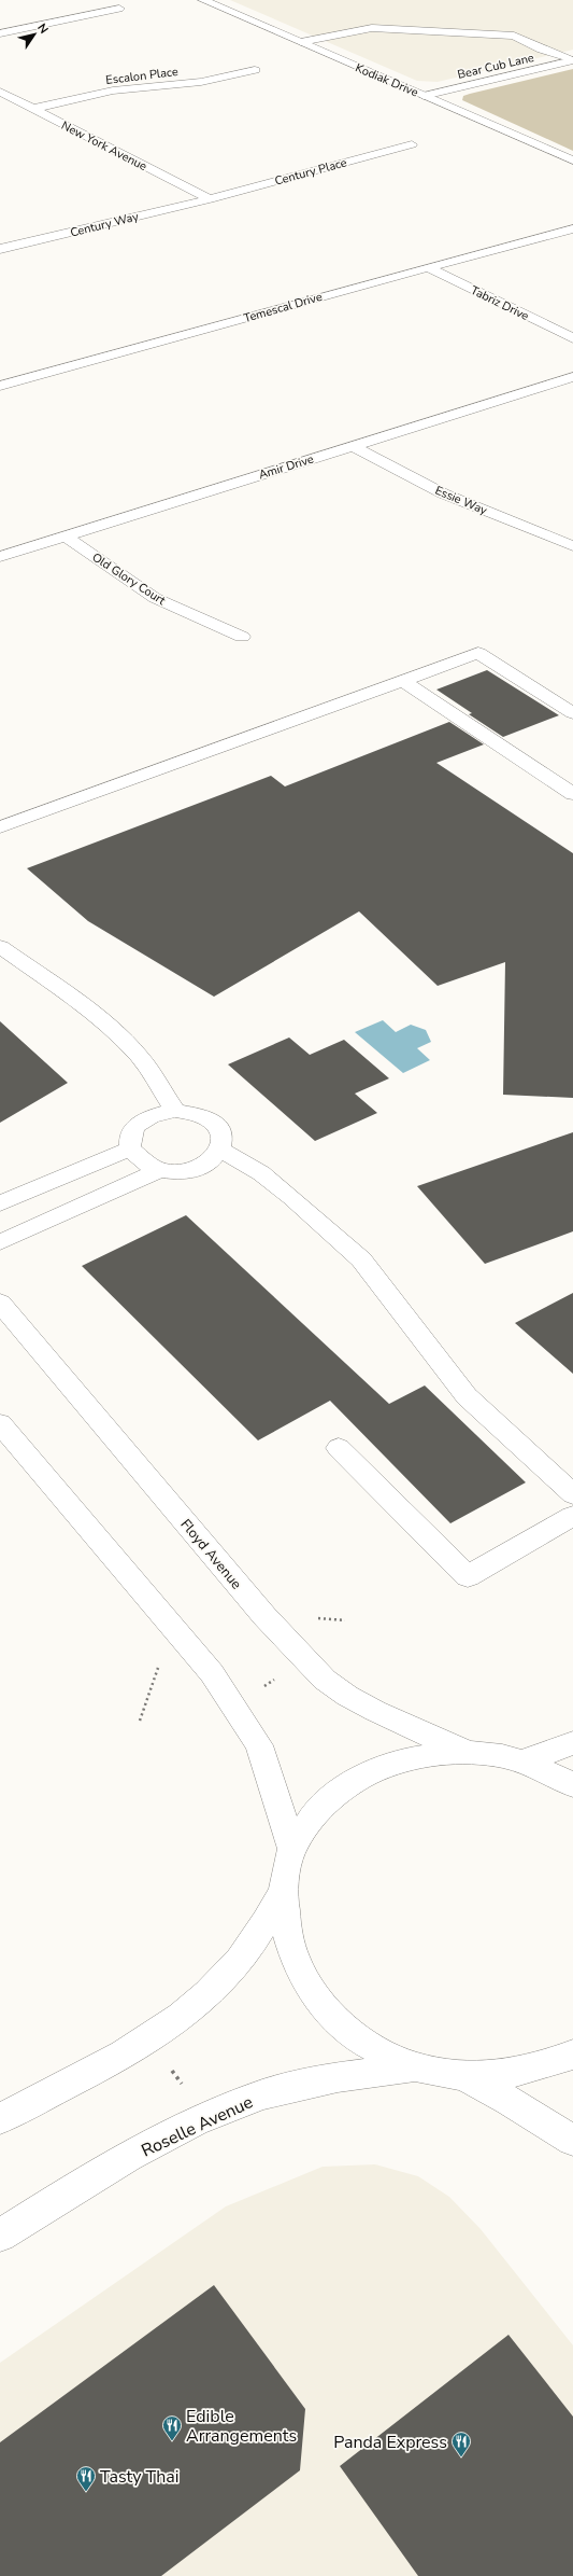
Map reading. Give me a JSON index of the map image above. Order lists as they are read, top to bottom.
{
  "streets": {
    "street": [
      "Bear Cub Lane",
      "Escalon Place",
      "Kodiak Drive",
      "New York Avenue",
      "Century Place",
      "Century Way",
      "Tabriz Drive",
      "Temescal Drive",
      "Amir Drive",
      "Essie Way",
      "Old Glory Court",
      "Floyd Avenue",
      "Roselle Avenue"
    ]
  },
  "crossings": [
    ["Bear Cub Lane", "Kodiak Drive"],
    ["Escalon Place", "New York Avenue"],
    ["New York Avenue", "Century Place"],
    ["New York Avenue", "Century Way"],
    ["Century Place", "Century Way"],
    ["Tabriz Drive", "Temescal Drive"],
    ["Amir Drive", "Essie Way"],
    ["Amir Drive", "Old Glory Court"]
  ],
  "places": {
    "restaurant": ["Edible Arrangements", "Panda Express", "Tasty Thai"]
  },
  "north": "top right"
}
